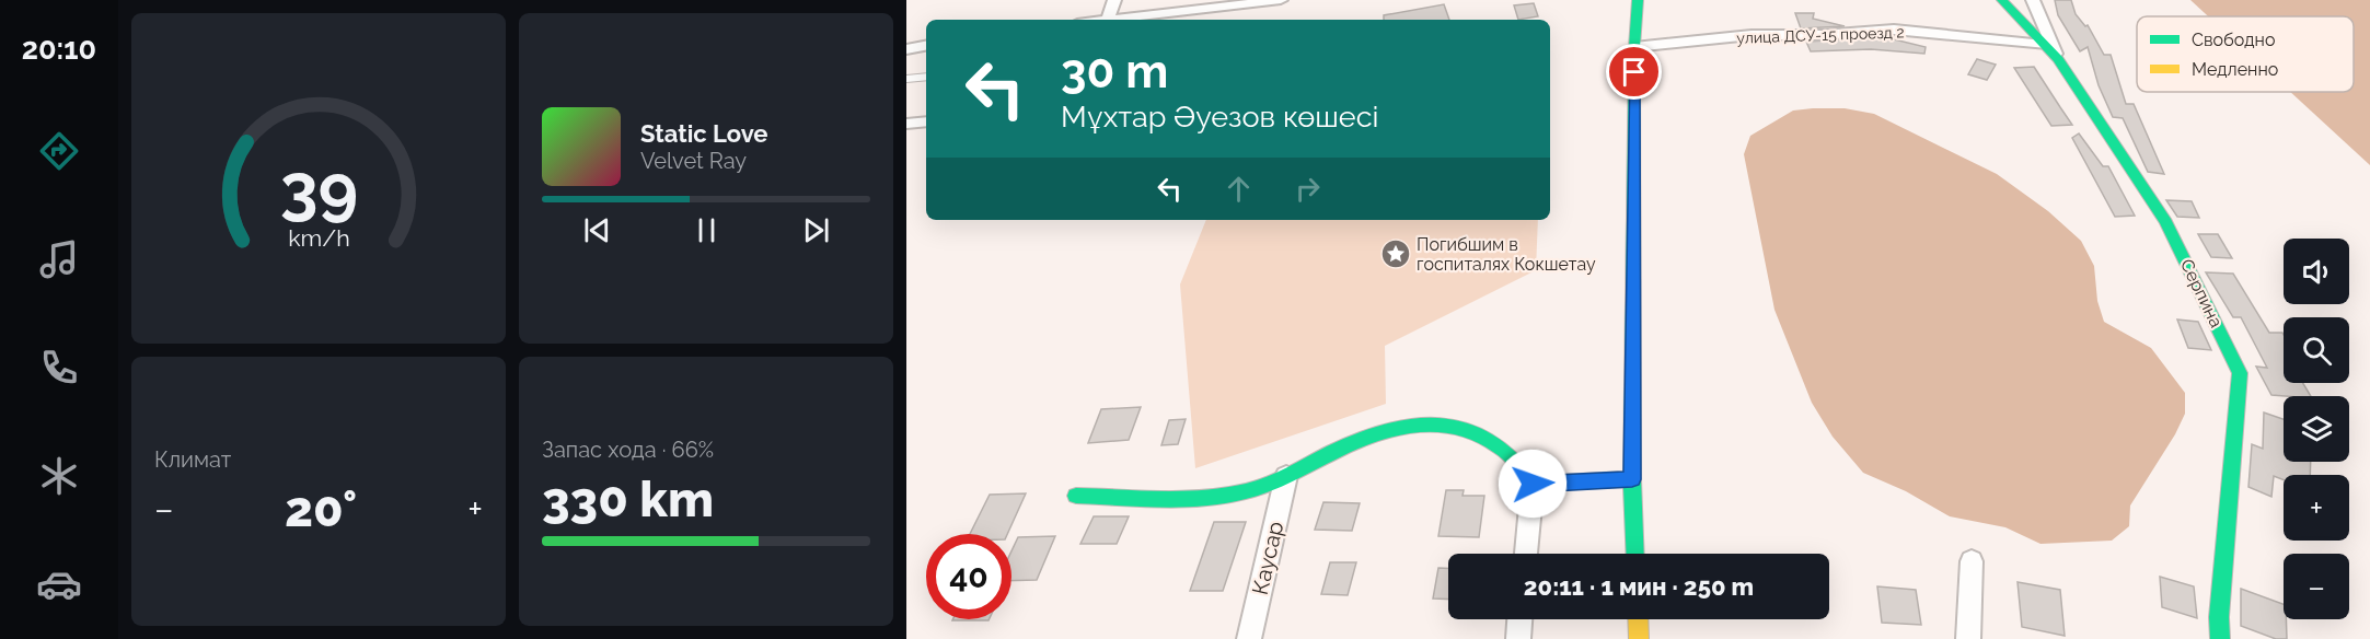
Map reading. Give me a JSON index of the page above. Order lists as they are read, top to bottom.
{
  "streets": {
    "street": ["улица ДСУ-15 проезд 2", "Серпина", "Каусар"]
  },
  "crossings": [
    ["улица ДСУ-15 проезд 2", "Серпина"]
  ],
  "places": {
    "place": ["Погибшим в госпиталях Кокшетау"]
  },
  "legend": ["Свободно", "Медленно"],
  "page": {
    "tabs": "20:10",
    "turn": ["30 m", "Мұхтар Әуезов көшесі"],
    "song": ["Static Love", "Velvet Ray"],
    "map_buttons": ["+", "−"],
    "tile": [
      "Климат",
      ["Запас хода · 66%", "330 km"]
    ],
    "heat": ["−", "20°", "+"],
    "limit": "40",
    "trip": "20:11 · 1 мин · 250 m",
    "gauge": ["39", "km/h"]
  }
}
